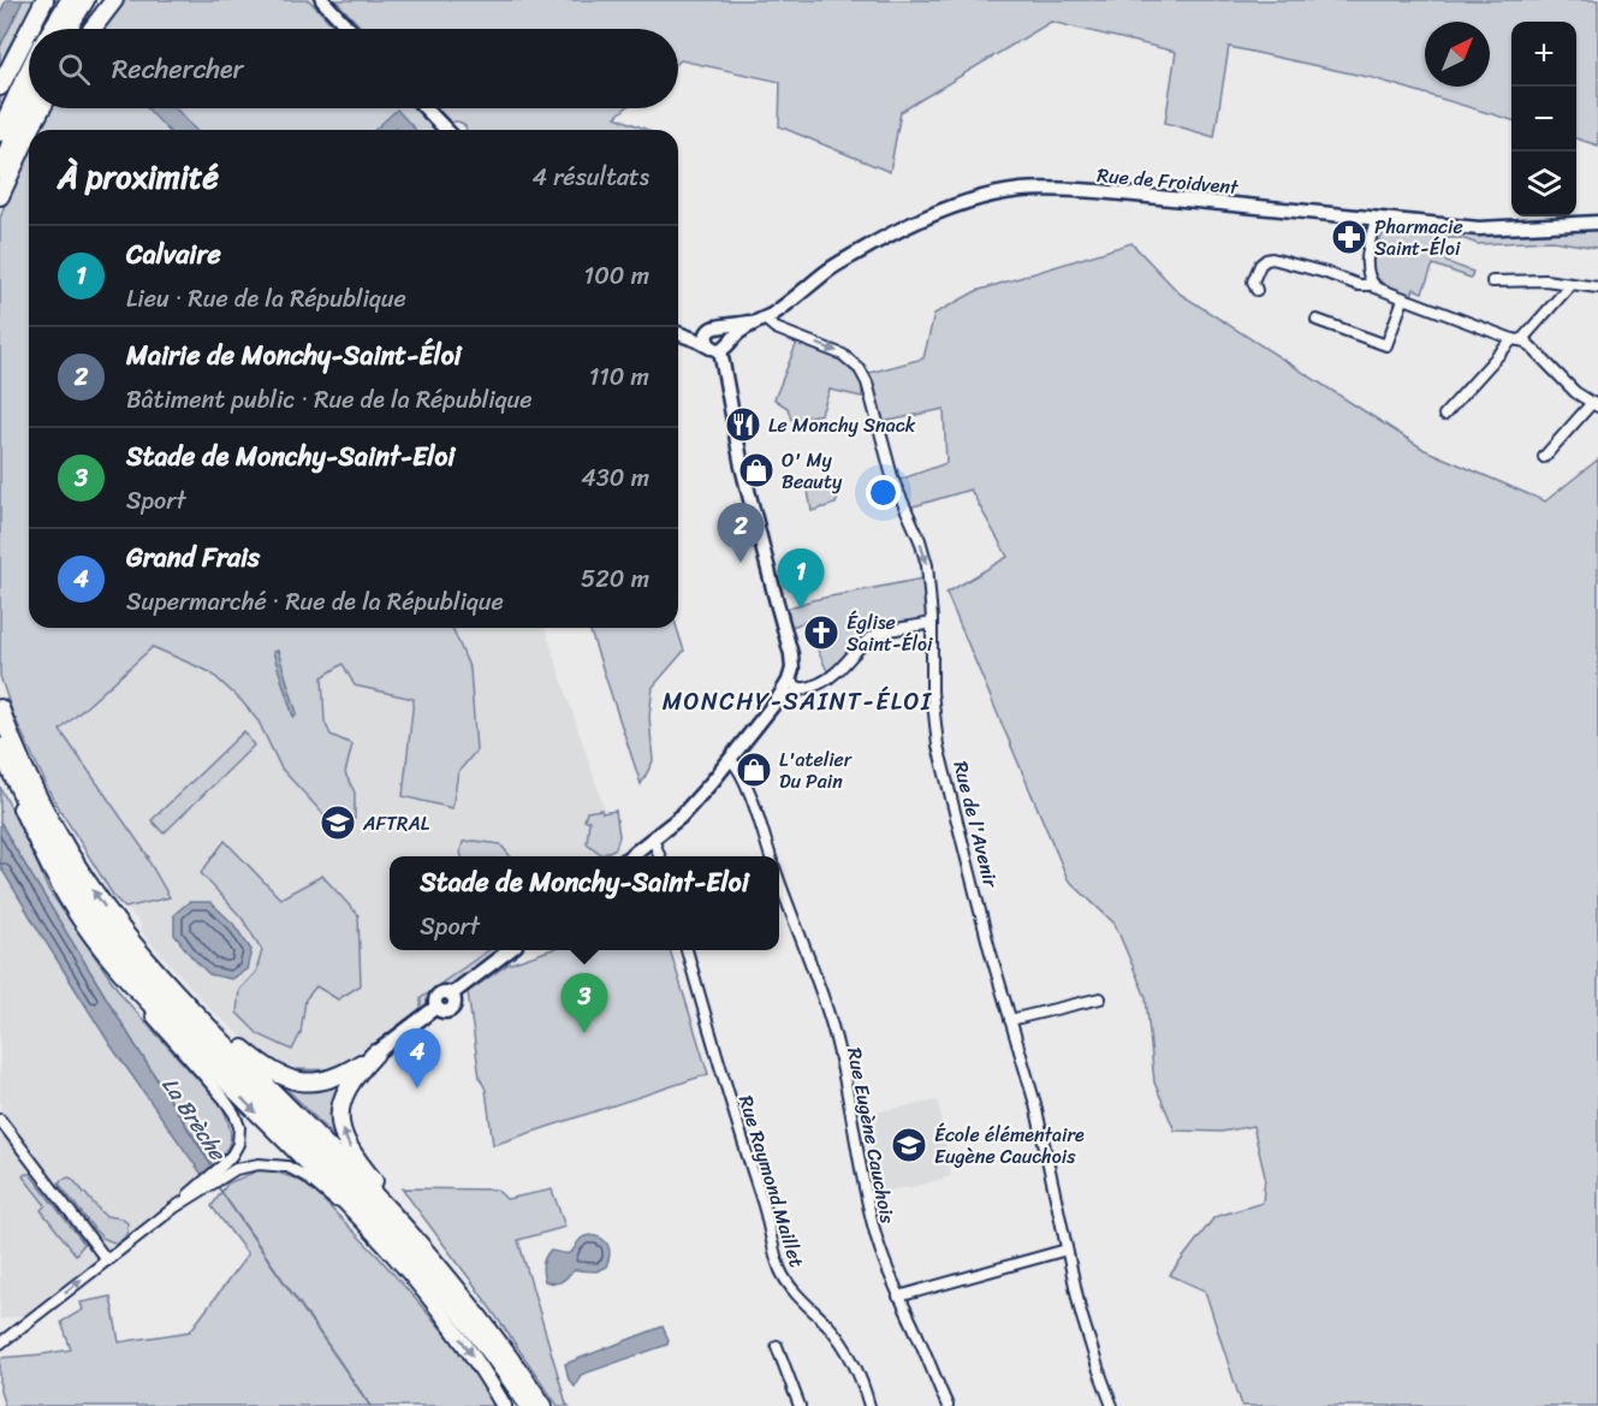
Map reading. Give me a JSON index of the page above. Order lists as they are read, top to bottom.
{
  "streets": {
    "street": [
      "Rue de Froidvent",
      "Rue de l'Avenir",
      "Rue Eugène Cauchois",
      "Rue Raymond Maillet"
    ]
  },
  "crossings": [
    ["Rue de Froidvent", "Rue de l'Avenir"]
  ],
  "districts": ["MONCHY-SAINT-ÉLOI"],
  "water": ["La Brèche"],
  "places": {
    "pharmacy": ["Pharmacie Saint-Éloi"],
    "restaurant": ["Le Monchy Snack"],
    "shop": ["O' My Beauty", "L'atelier Du Pain"],
    "church": ["Église Saint-Éloi"],
    "school or university": ["AFTRAL", "École élémentaire Eugène Cauchois"]
  },
  "north": "top right",
  "page": {
    "map_buttons": ["+", "−"],
    "search": "Rechercher",
    "heading": ["À proximité", "4 résultats"],
    "list": [
      {
        "mark": "1",
        "name": "Calvaire",
        "note": "Lieu · Rue de la République",
        "value": "100 m"
      },
      {
        "mark": "2",
        "name": "Mairie de Monchy-Saint-Éloi",
        "note": "Bâtiment public · Rue de la République",
        "value": "110 m"
      },
      {
        "mark": "3",
        "name": "Stade de Monchy-Saint-Eloi",
        "note": "Sport",
        "value": "430 m"
      },
      {
        "mark": "4",
        "name": "Grand Frais",
        "note": "Supermarché · Rue de la République",
        "value": "520 m"
      }
    ],
    "pins": [
      "2",
      "1",
      "3",
      "4"
    ],
    "popup": ["Stade de Monchy-Saint-Eloi", "Sport"]
  }
}
